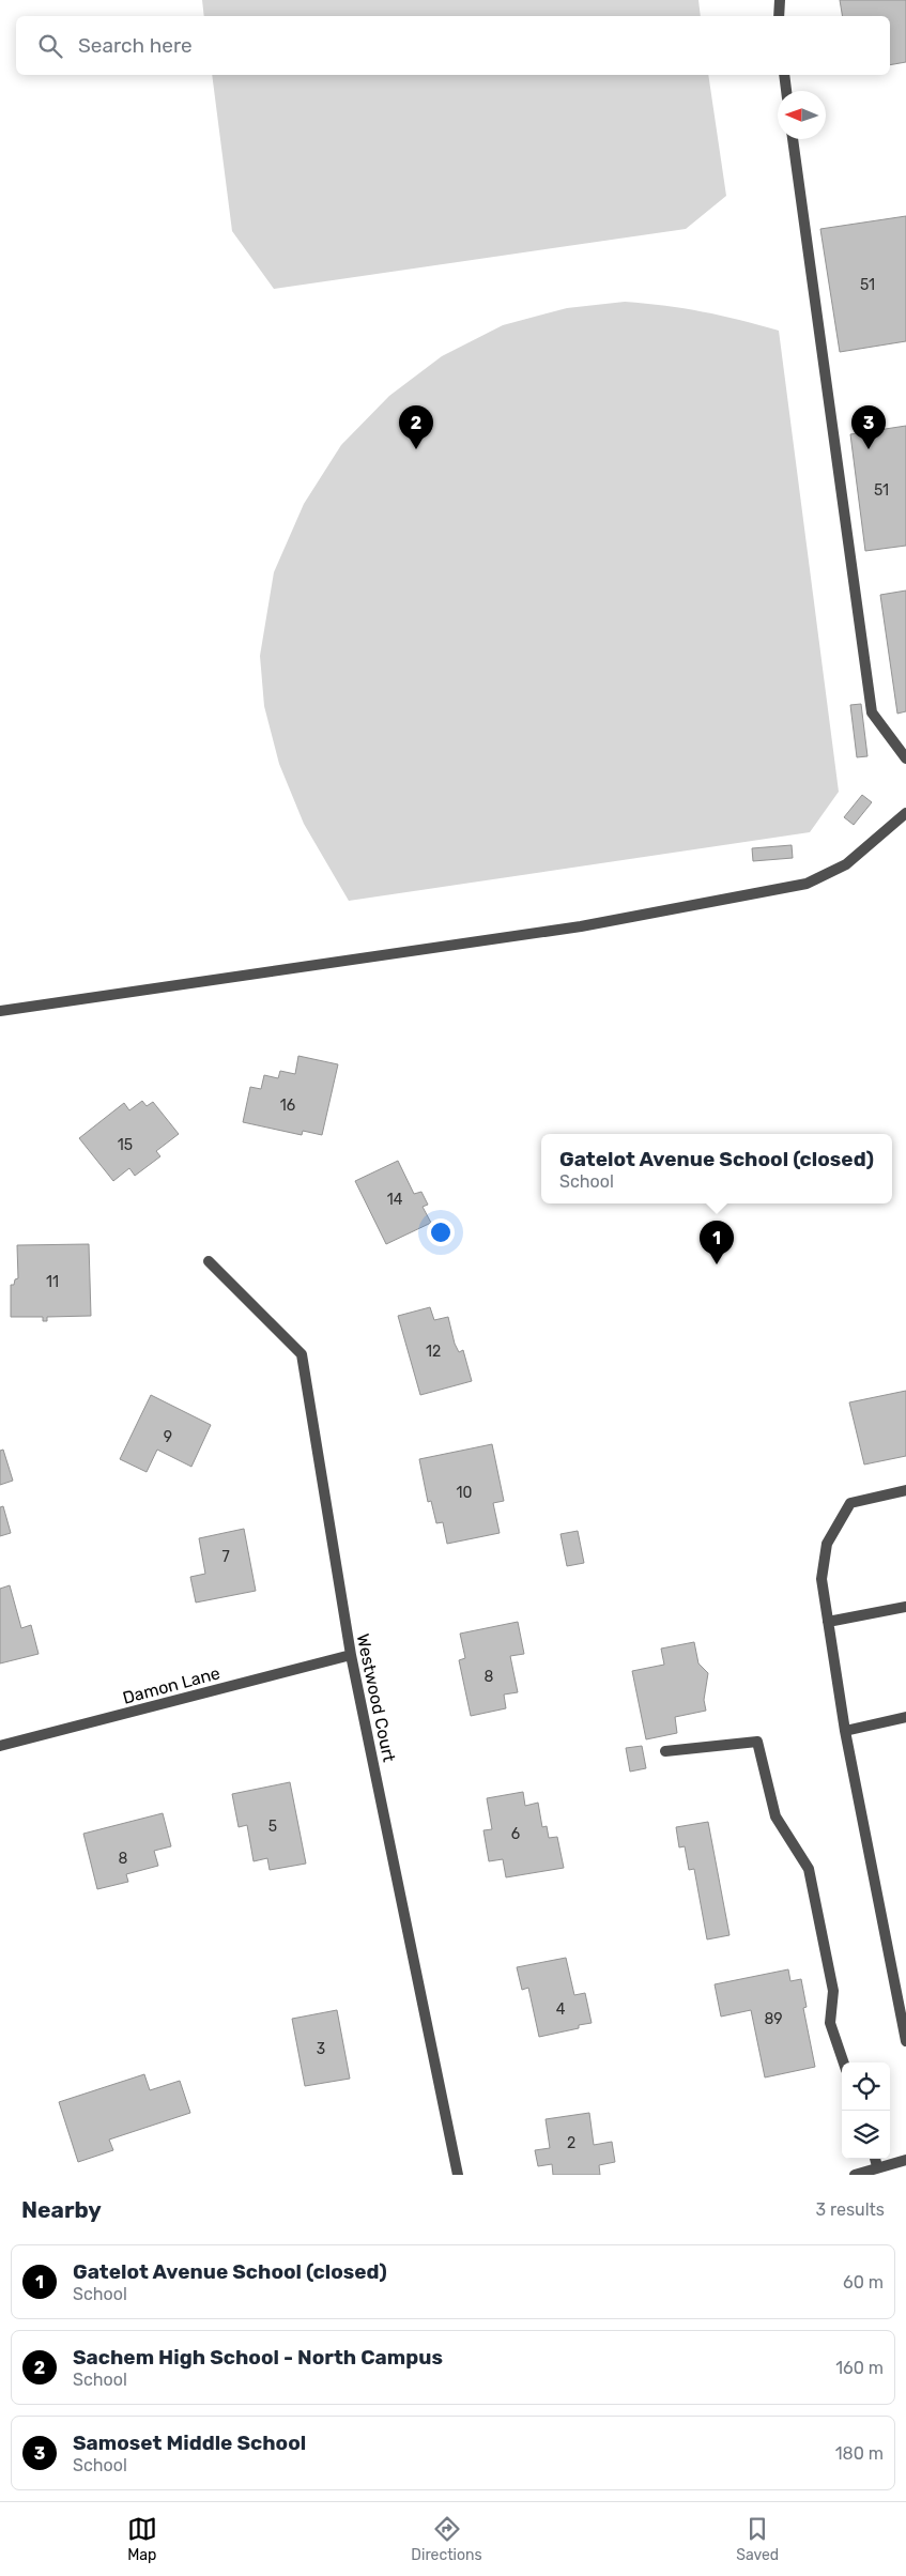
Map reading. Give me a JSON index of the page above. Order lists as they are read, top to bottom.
{
  "streets": {
    "street": ["Damon Lane", "Westwood Court"]
  },
  "crossings": [
    ["Damon Lane", "Westwood Court"]
  ],
  "house_numbers": [
    "51",
    "51",
    "16",
    "15",
    "14",
    "11",
    "12",
    "9",
    "10",
    "7",
    "8",
    "5",
    "6",
    "8",
    "4",
    "89",
    "3",
    "2"
  ],
  "north": "left",
  "page": {
    "search": "Search here",
    "pins": ["2", "3", "1"],
    "popup": ["Gatelot Avenue School (closed)", "School"],
    "heading": ["Nearby", "3 results"],
    "list": [
      {
        "mark": "1",
        "name": "Gatelot Avenue School (closed)",
        "note": "School",
        "value": "60 m"
      },
      {
        "mark": "2",
        "name": "Sachem High School - North Campus",
        "note": "School",
        "value": "160 m"
      },
      {
        "mark": "3",
        "name": "Samoset Middle School",
        "note": "School",
        "value": "180 m"
      }
    ],
    "nav": ["Map", "Directions", "Saved"]
  }
}
